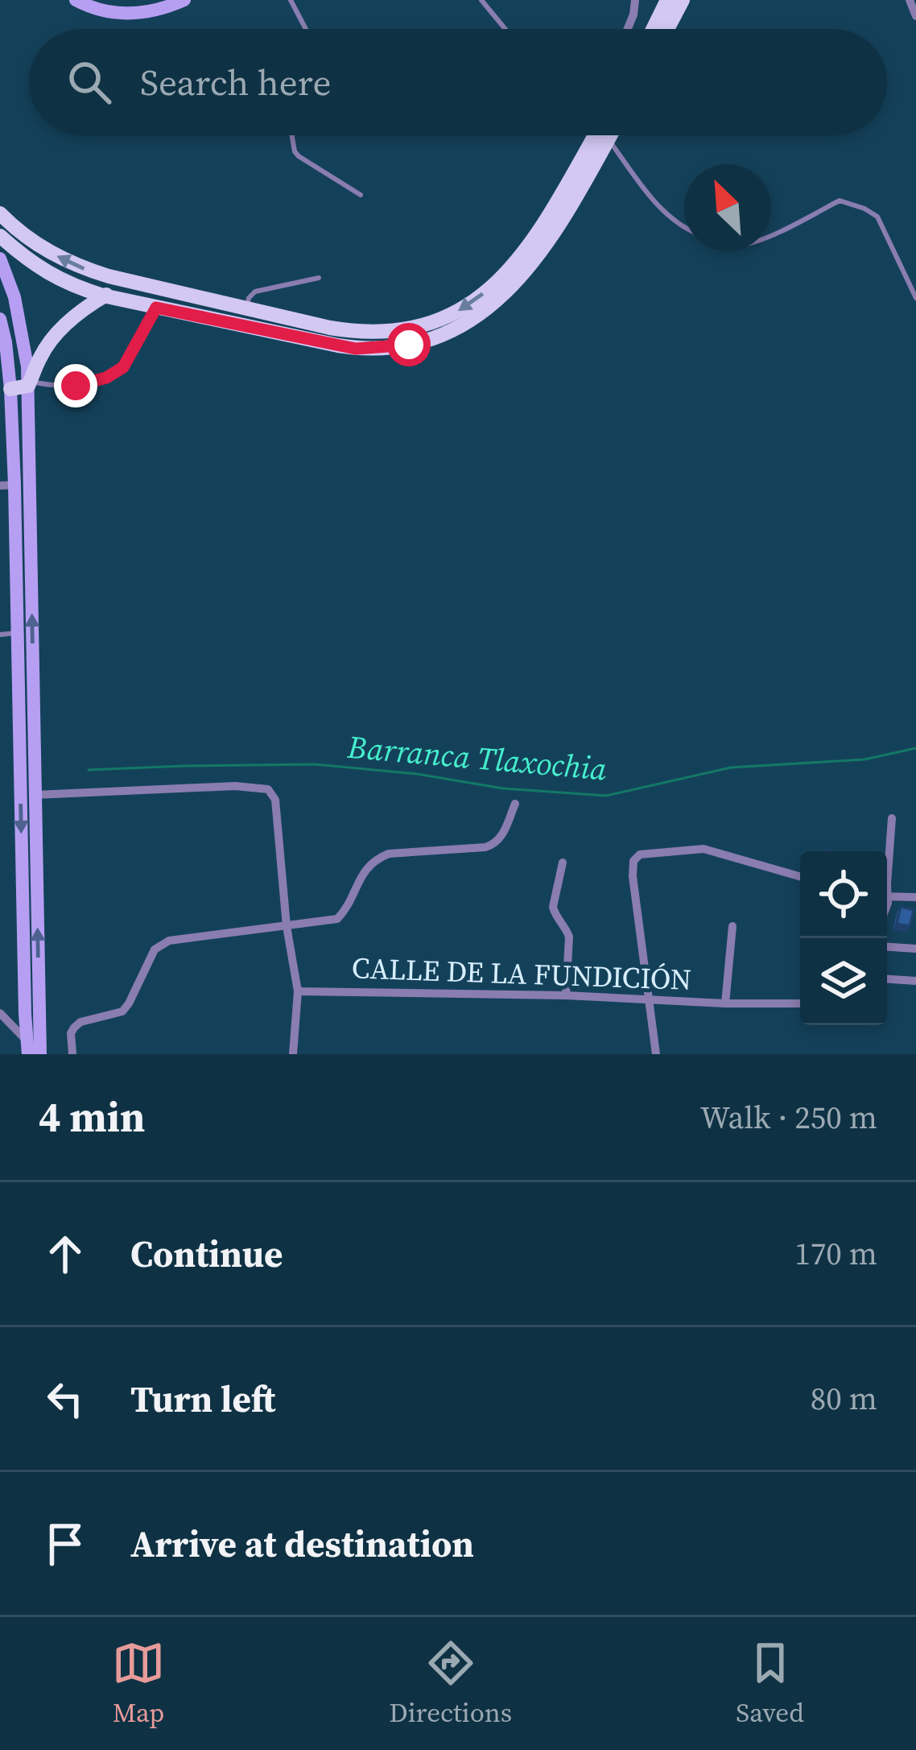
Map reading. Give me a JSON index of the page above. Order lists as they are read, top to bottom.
{
  "streets": {
    "street": ["CALLE DE LA FUNDICIÓN"]
  },
  "water": ["Barranca Tlaxochia"],
  "north": "top left",
  "page": {
    "search": "Search here",
    "heading": ["4 min", "Walk · 250 m"],
    "list": [
      ["Continue", "170 m"],
      ["Turn left", "80 m"],
      "Arrive at destination"
    ],
    "nav": ["Map", "Directions", "Saved"]
  }
}
